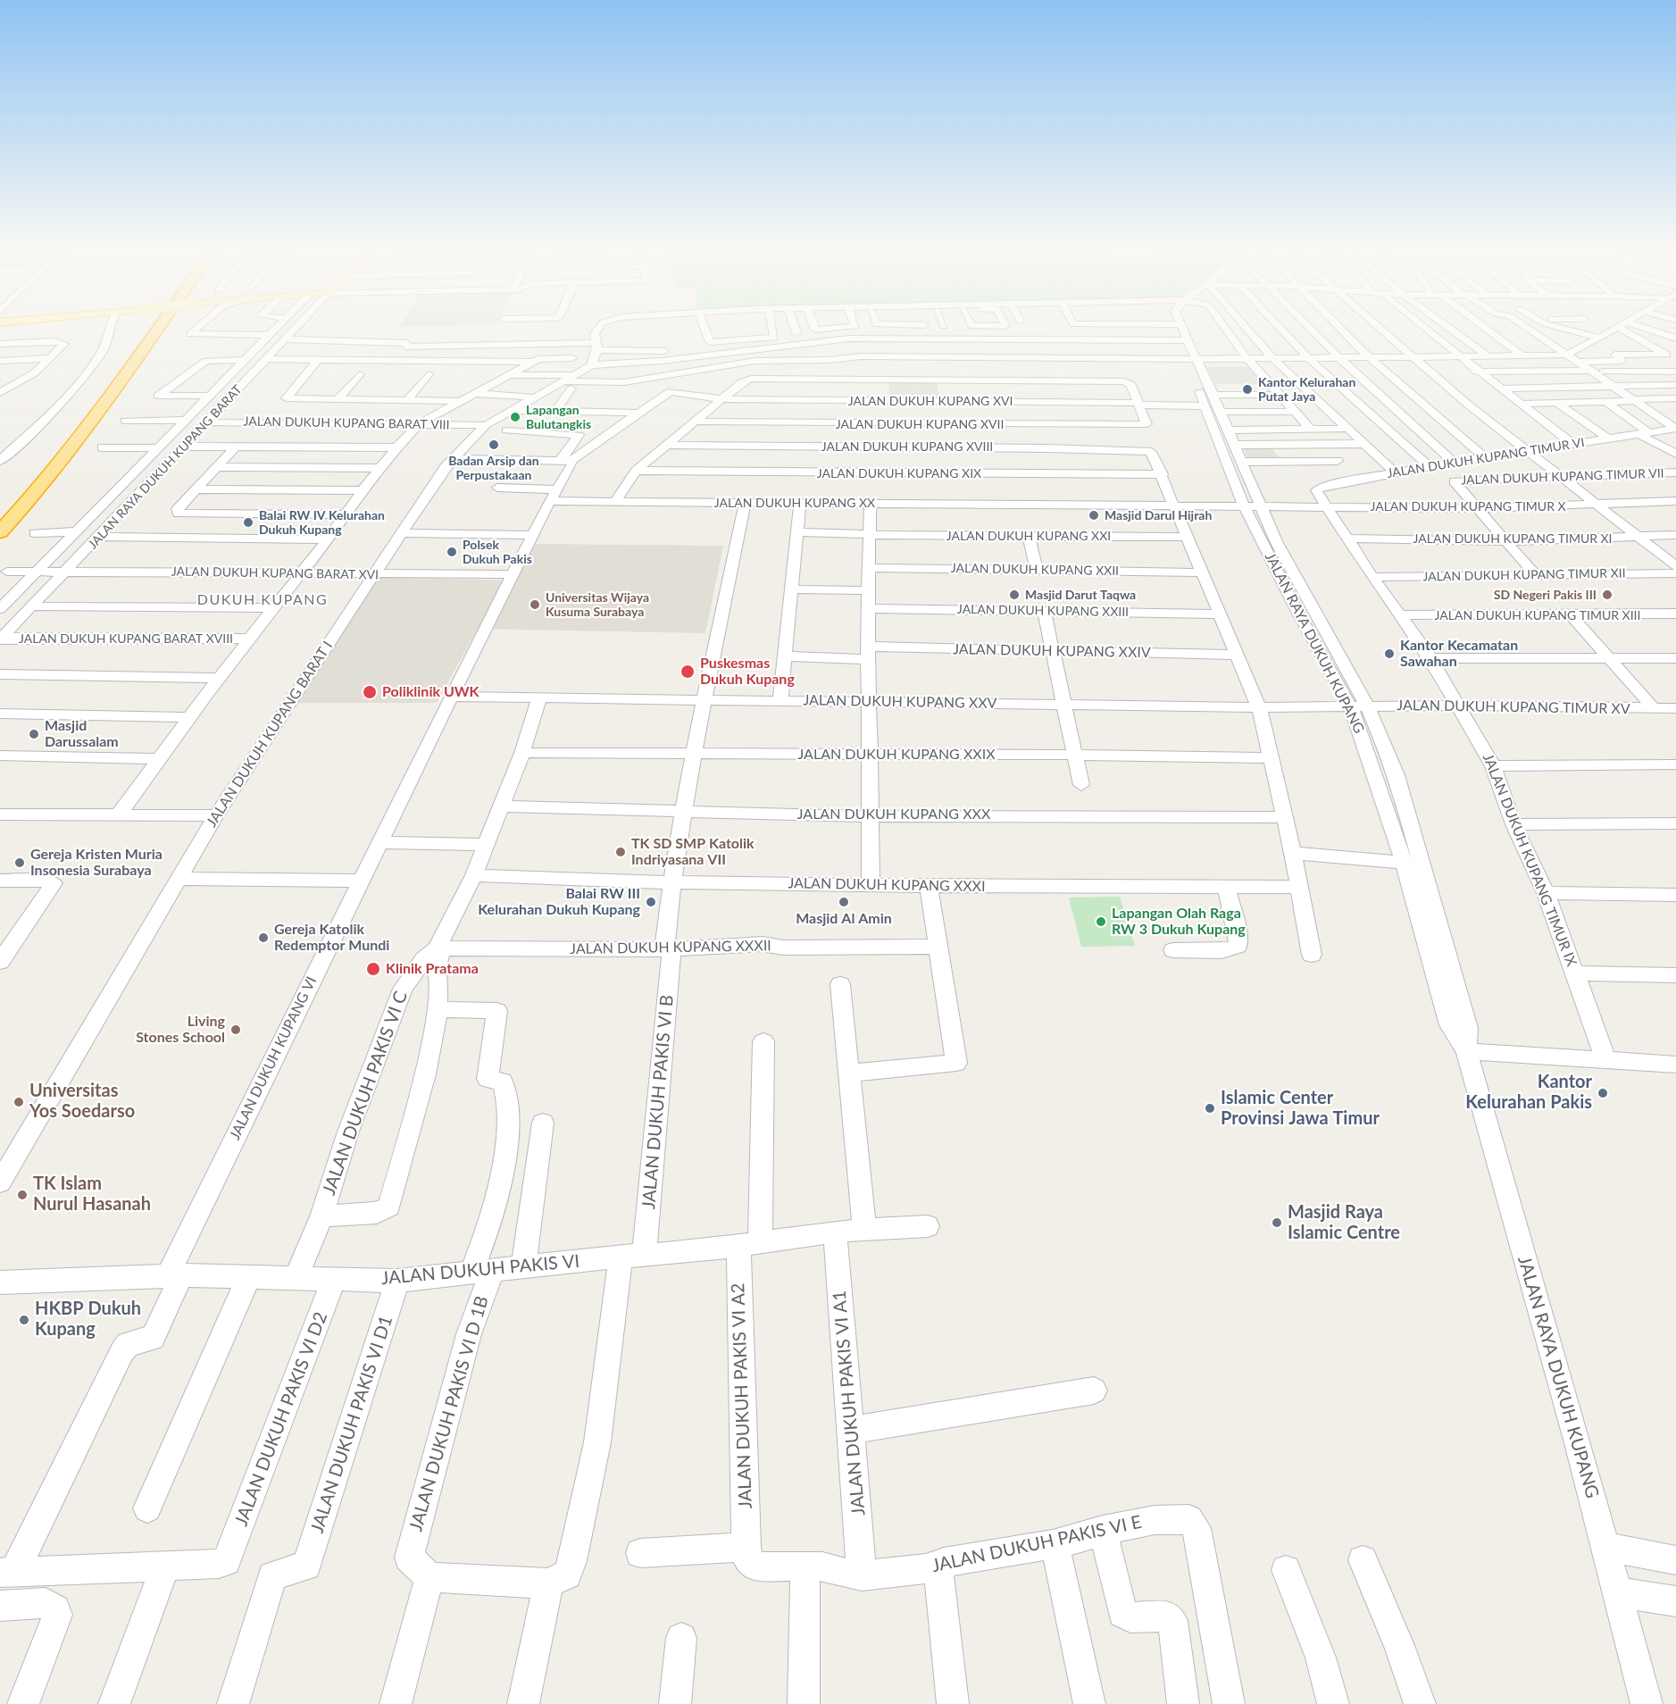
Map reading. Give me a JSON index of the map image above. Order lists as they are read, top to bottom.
{
  "streets": {
    "street": [
      "JALAN DUKUH KUPANG XVI",
      "JALAN DUKUH KUPANG BARAT VIII",
      "JALAN DUKUH KUPANG XVII",
      "JALAN DUKUH KUPANG XVIII",
      "JALAN DUKUH KUPANG TIMUR VI",
      "JALAN RAYA DUKUH KUPANG BARAT",
      "JALAN DUKUH KUPANG XIX",
      "JALAN DUKUH KUPANG TIMUR VII",
      "JALAN DUKUH KUPANG XX",
      "JALAN DUKUH KUPANG TIMUR X",
      "JALAN DUKUH KUPANG XXI",
      "JALAN DUKUH KUPANG TIMUR XI",
      "JALAN DUKUH KUPANG XXII",
      "JALAN DUKUH KUPANG BARAT XVI",
      "JALAN DUKUH KUPANG TIMUR XII",
      "JALAN DUKUH KUPANG XXIII",
      "JALAN DUKUH KUPANG TIMUR XIII",
      "JALAN DUKUH KUPANG BARAT XVIII",
      "JALAN RAYA DUKUH KUPANG",
      "JALAN DUKUH KUPANG XXIV",
      "JALAN DUKUH KUPANG XXV",
      "JALAN DUKUH KUPANG TIMUR XV",
      "JALAN DUKUH KUPANG BARAT I",
      "JALAN DUKUH KUPANG XXIX",
      "JALAN DUKUH KUPANG XXX",
      "JALAN DUKUH KUPANG TIMUR IX",
      "JALAN DUKUH KUPANG XXXI",
      "JALAN DUKUH KUPANG XXXII",
      "JALAN DUKUH KUPANG VI",
      "JALAN DUKUH PAKIS VI C",
      "JALAN DUKUH PAKIS VI B",
      "JALAN DUKUH PAKIS VI",
      "JALAN DUKUH PAKIS VI A2",
      "JALAN DUKUH PAKIS VI A1",
      "JALAN DUKUH PAKIS VI D 1B",
      "JALAN DUKUH PAKIS VI D2",
      "JALAN DUKUH PAKIS VI D1",
      "JALAN DUKUH PAKIS VI E"
    ]
  },
  "crossings": [
    ["JALAN DUKUH KUPANG XVI", "JALAN DUKUH KUPANG XVII"],
    ["JALAN DUKUH KUPANG XVI", "JALAN RAYA DUKUH KUPANG"],
    ["JALAN DUKUH KUPANG BARAT VIII", "JALAN RAYA DUKUH KUPANG BARAT"],
    ["JALAN DUKUH KUPANG BARAT VIII", "JALAN DUKUH KUPANG BARAT I"],
    ["JALAN DUKUH KUPANG XVIII", "JALAN DUKUH KUPANG XIX"],
    ["JALAN DUKUH KUPANG TIMUR VI", "JALAN DUKUH KUPANG TIMUR X"],
    ["JALAN DUKUH KUPANG TIMUR VI", "JALAN DUKUH KUPANG TIMUR IX"],
    ["JALAN RAYA DUKUH KUPANG BARAT", "JALAN DUKUH KUPANG BARAT XVI"],
    ["JALAN RAYA DUKUH KUPANG BARAT", "JALAN DUKUH KUPANG BARAT XVIII"],
    ["JALAN DUKUH KUPANG XIX", "JALAN DUKUH KUPANG XX"],
    ["JALAN DUKUH KUPANG TIMUR VII", "JALAN DUKUH KUPANG TIMUR X"],
    ["JALAN DUKUH KUPANG XX", "JALAN DUKUH KUPANG TIMUR X"],
    ["JALAN DUKUH KUPANG XX", "JALAN RAYA DUKUH KUPANG"],
    ["JALAN DUKUH KUPANG XX", "JALAN DUKUH PAKIS VI B"],
    ["JALAN DUKUH KUPANG TIMUR X", "JALAN RAYA DUKUH KUPANG"],
    ["JALAN DUKUH KUPANG TIMUR X", "JALAN DUKUH KUPANG TIMUR IX"],
    ["JALAN DUKUH KUPANG TIMUR XI", "JALAN DUKUH KUPANG TIMUR IX"],
    ["JALAN DUKUH KUPANG BARAT XVI", "JALAN DUKUH KUPANG BARAT I"],
    ["JALAN DUKUH KUPANG TIMUR XII", "JALAN DUKUH KUPANG TIMUR IX"],
    ["JALAN DUKUH KUPANG TIMUR XIII", "JALAN DUKUH KUPANG TIMUR IX"],
    ["JALAN RAYA DUKUH KUPANG", "JALAN DUKUH KUPANG XXV"],
    ["JALAN RAYA DUKUH KUPANG", "JALAN DUKUH KUPANG TIMUR XV"],
    ["JALAN DUKUH KUPANG XXV", "JALAN DUKUH KUPANG TIMUR XV"],
    ["JALAN DUKUH KUPANG XXV", "JALAN DUKUH KUPANG VI"],
    ["JALAN DUKUH KUPANG XXV", "JALAN DUKUH PAKIS VI B"],
    ["JALAN DUKUH KUPANG TIMUR XV", "JALAN DUKUH KUPANG TIMUR IX"],
    ["JALAN DUKUH KUPANG XXIX", "JALAN DUKUH PAKIS VI B"],
    ["JALAN DUKUH KUPANG XXX", "JALAN DUKUH PAKIS VI B"],
    ["JALAN DUKUH KUPANG XXXI", "JALAN DUKUH PAKIS VI B"],
    ["JALAN DUKUH KUPANG XXXII", "JALAN DUKUH PAKIS VI C"],
    ["JALAN DUKUH KUPANG XXXII", "JALAN DUKUH PAKIS VI B"],
    ["JALAN DUKUH KUPANG VI", "JALAN DUKUH PAKIS VI"],
    ["JALAN DUKUH PAKIS VI C", "JALAN DUKUH PAKIS VI"],
    ["JALAN DUKUH PAKIS VI C", "JALAN DUKUH PAKIS VI D 1B"],
    ["JALAN DUKUH PAKIS VI B", "JALAN DUKUH PAKIS VI"],
    ["JALAN DUKUH PAKIS VI", "JALAN DUKUH PAKIS VI A2"],
    ["JALAN DUKUH PAKIS VI", "JALAN DUKUH PAKIS VI A1"],
    ["JALAN DUKUH PAKIS VI", "JALAN DUKUH PAKIS VI D 1B"],
    ["JALAN DUKUH PAKIS VI", "JALAN DUKUH PAKIS VI D2"],
    ["JALAN DUKUH PAKIS VI", "JALAN DUKUH PAKIS VI D1"],
    ["JALAN DUKUH PAKIS VI A2", "JALAN DUKUH PAKIS VI E"],
    ["JALAN DUKUH PAKIS VI A1", "JALAN DUKUH PAKIS VI E"]
  ],
  "districts": ["DUKUH KUPANG"],
  "places": [
    "Kantor Kelurahan Putat Jaya",
    "Lapangan Bulutangkis",
    "Badan Arsip dan Perpustakaan",
    "Masjid Darul Hijrah",
    "Balai RW IV Kelurahan Dukuh Kupang",
    "Polsek Dukuh Pakis",
    "Masjid Darut Taqwa",
    "SD Negeri Pakis III",
    "Universitas Wijaya Kusuma Surabaya",
    "Kantor Kecamatan Sawahan",
    "Puskesmas Dukuh Kupang",
    "Poliklinik UWK",
    "Masjid Darussalam",
    "TK SD SMP Katolik Indriyasana VII",
    "Gereja Kristen Muria Insonesia Surabaya",
    "Balai RW III Kelurahan Dukuh Kupang",
    "Masjid Al Amin",
    "Lapangan Olah Raga RW 3 Dukuh Kupang",
    "Gereja Katolik Redemptor Mundi",
    "Klinik Pratama",
    "Living Stones School",
    "Kantor Kelurahan Pakis",
    "Universitas Yos Soedarso",
    "Islamic Center Provinsi Jawa Timur",
    "TK Islam Nurul Hasanah",
    "Masjid Raya Islamic Centre",
    "HKBP Dukuh Kupang"
  ]
}
